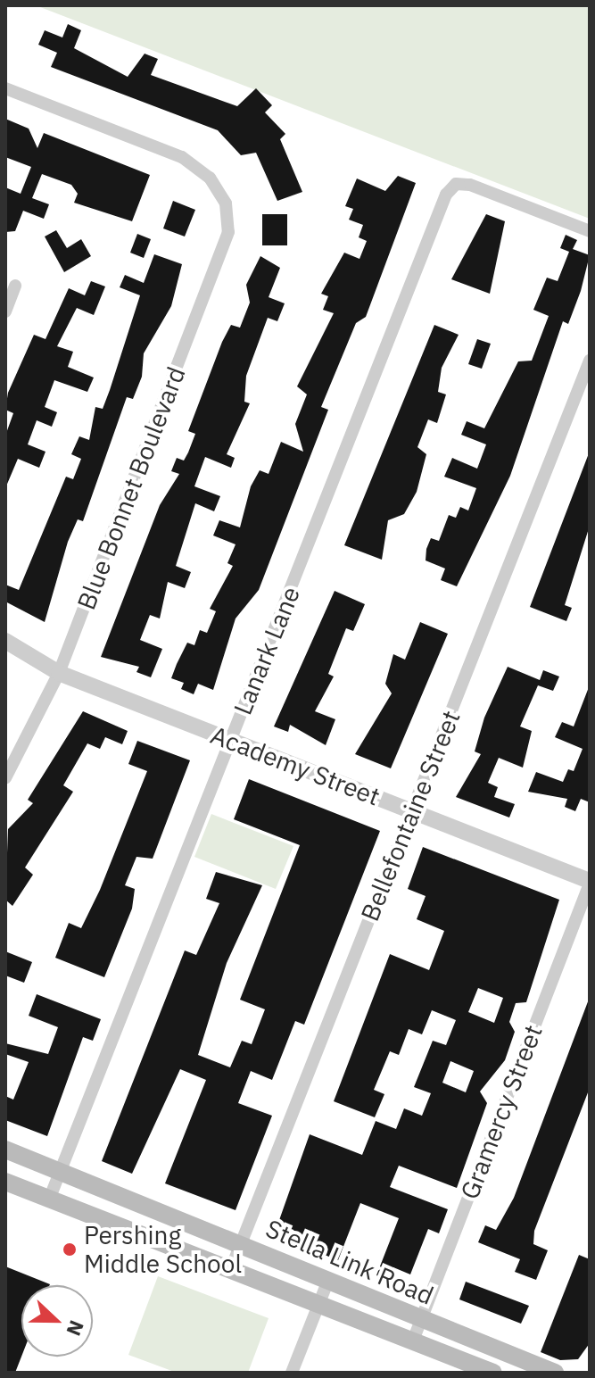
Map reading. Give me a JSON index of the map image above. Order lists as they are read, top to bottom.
{
  "streets": {
    "main road": ["Stella Link Road"],
    "street": [
      "Blue Bonnet Boulevard",
      "Lanark Lane",
      "Academy Street",
      "Bellefontaine Street",
      "Gramercy Street"
    ]
  },
  "crossings": [
    ["Blue Bonnet Boulevard", "Academy Street"],
    ["Lanark Lane", "Academy Street"],
    ["Lanark Lane", "Stella Link Road"],
    ["Academy Street", "Bellefontaine Street"],
    ["Academy Street", "Gramercy Street"],
    ["Bellefontaine Street", "Stella Link Road"],
    ["Gramercy Street", "Stella Link Road"]
  ],
  "places": ["Pershing Middle School"],
  "north": "right"
}
